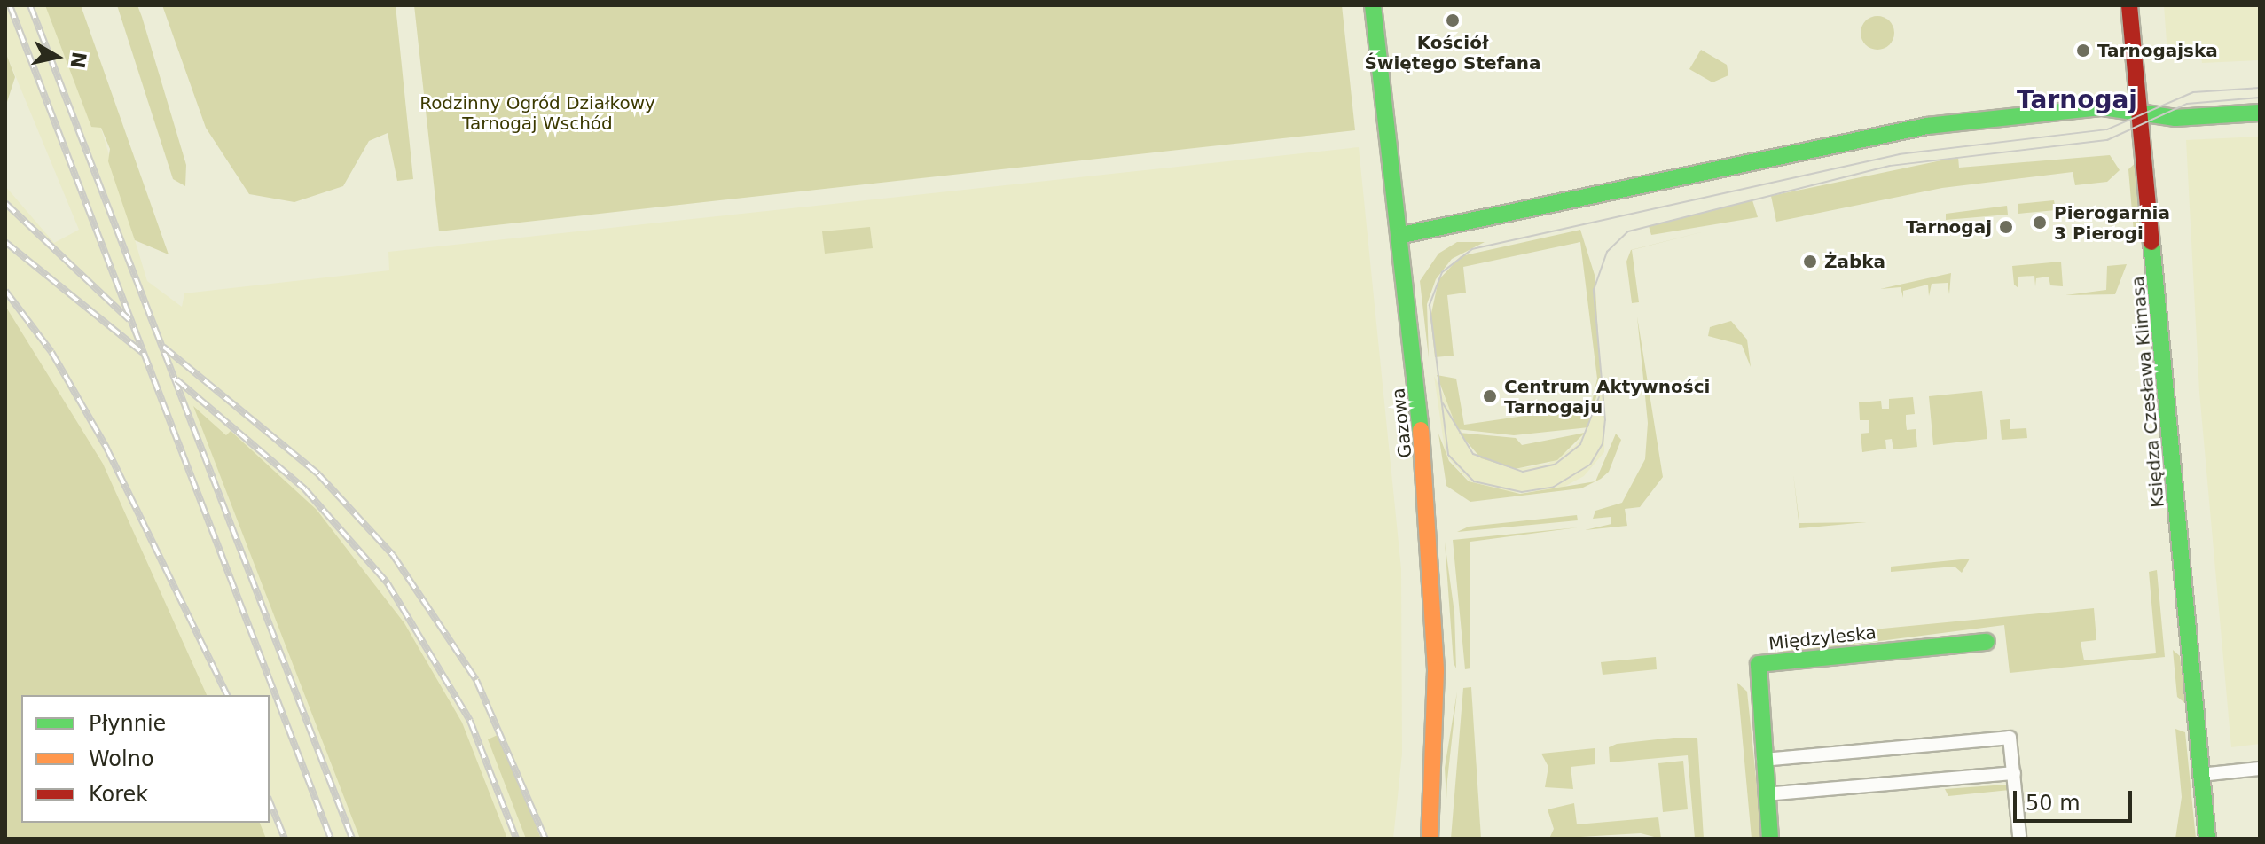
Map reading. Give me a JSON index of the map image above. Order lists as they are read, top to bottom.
{
  "streets": {
    "street": ["Księdza Czesława Klimasa", "Gazowa", "Międzyleska"]
  },
  "districts": ["Tarnogaj"],
  "parks": ["Rodzinny Ogród Działkowy Tarnogaj Wschód"],
  "places": [
    "Kościół Świętego Stefana",
    "Tarnogajska",
    "Pierogarnia 3 Pierogi",
    "Tarnogaj",
    "Żabka",
    "Centrum Aktywności Tarnogaju"
  ],
  "legend": ["Płynnie", "Wolno", "Korek"],
  "scale_bar": "50 m",
  "north": "right"
}
